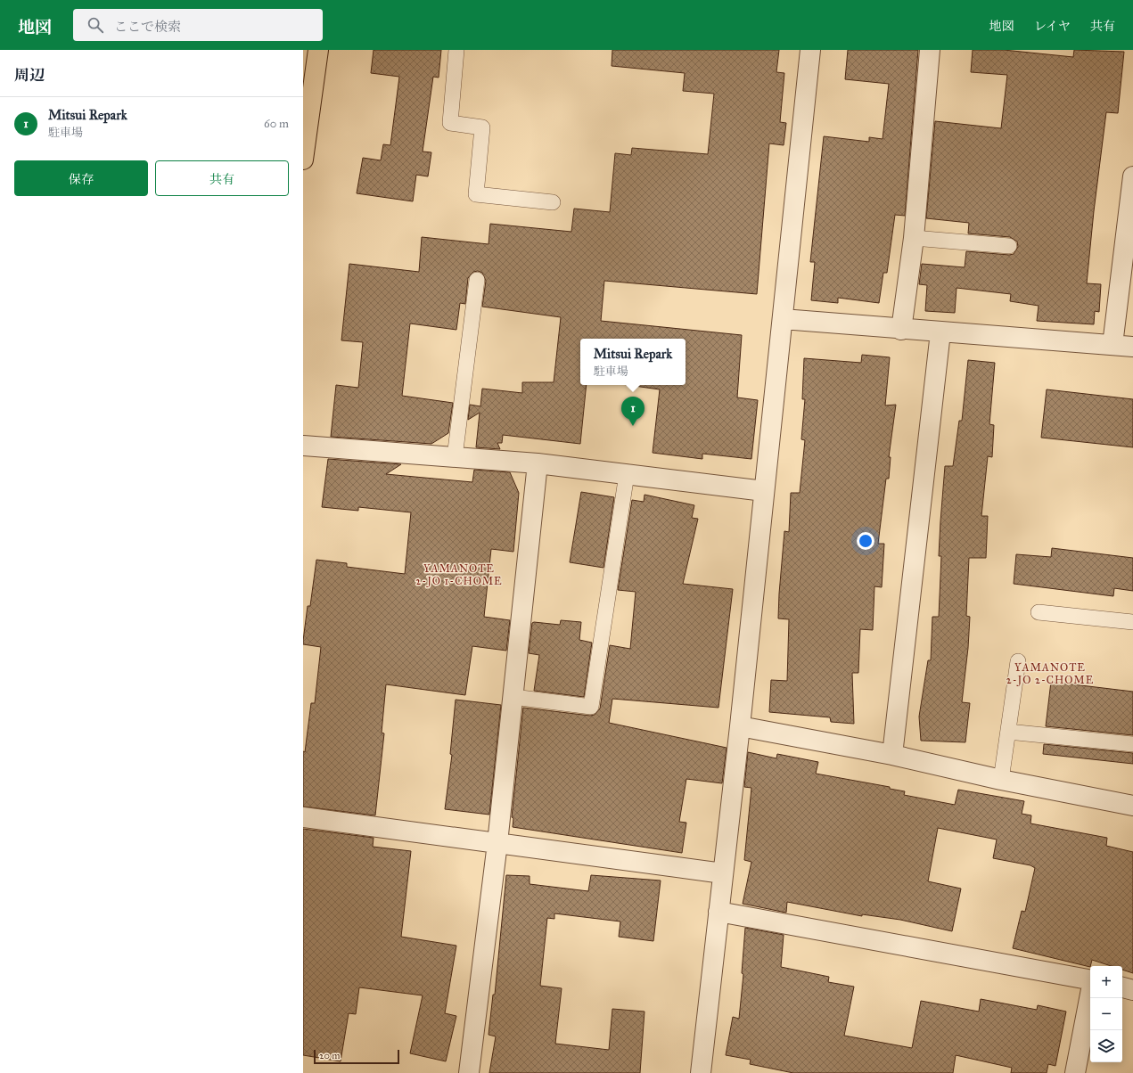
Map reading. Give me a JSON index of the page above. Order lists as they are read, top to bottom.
{
  "districts": ["YAMANOTE 2-JO 1-CHOME", "YAMANOTE 2-JO 2-CHOME"],
  "scale_bar": "20 m",
  "page": {
    "header": "地図",
    "search": "ここで検索",
    "nav": ["地図", "レイヤ", "共有"],
    "heading": "周辺",
    "list": [
      {
        "mark": "1",
        "name": "Mitsui Repark",
        "note": "駐車場",
        "value": "60 m"
      }
    ],
    "buttons": ["保存", "共有"],
    "popup": ["Mitsui Repark", "駐車場"],
    "pins": "1",
    "map_buttons": ["+", "−"],
    "scale": "20 m"
  }
}
